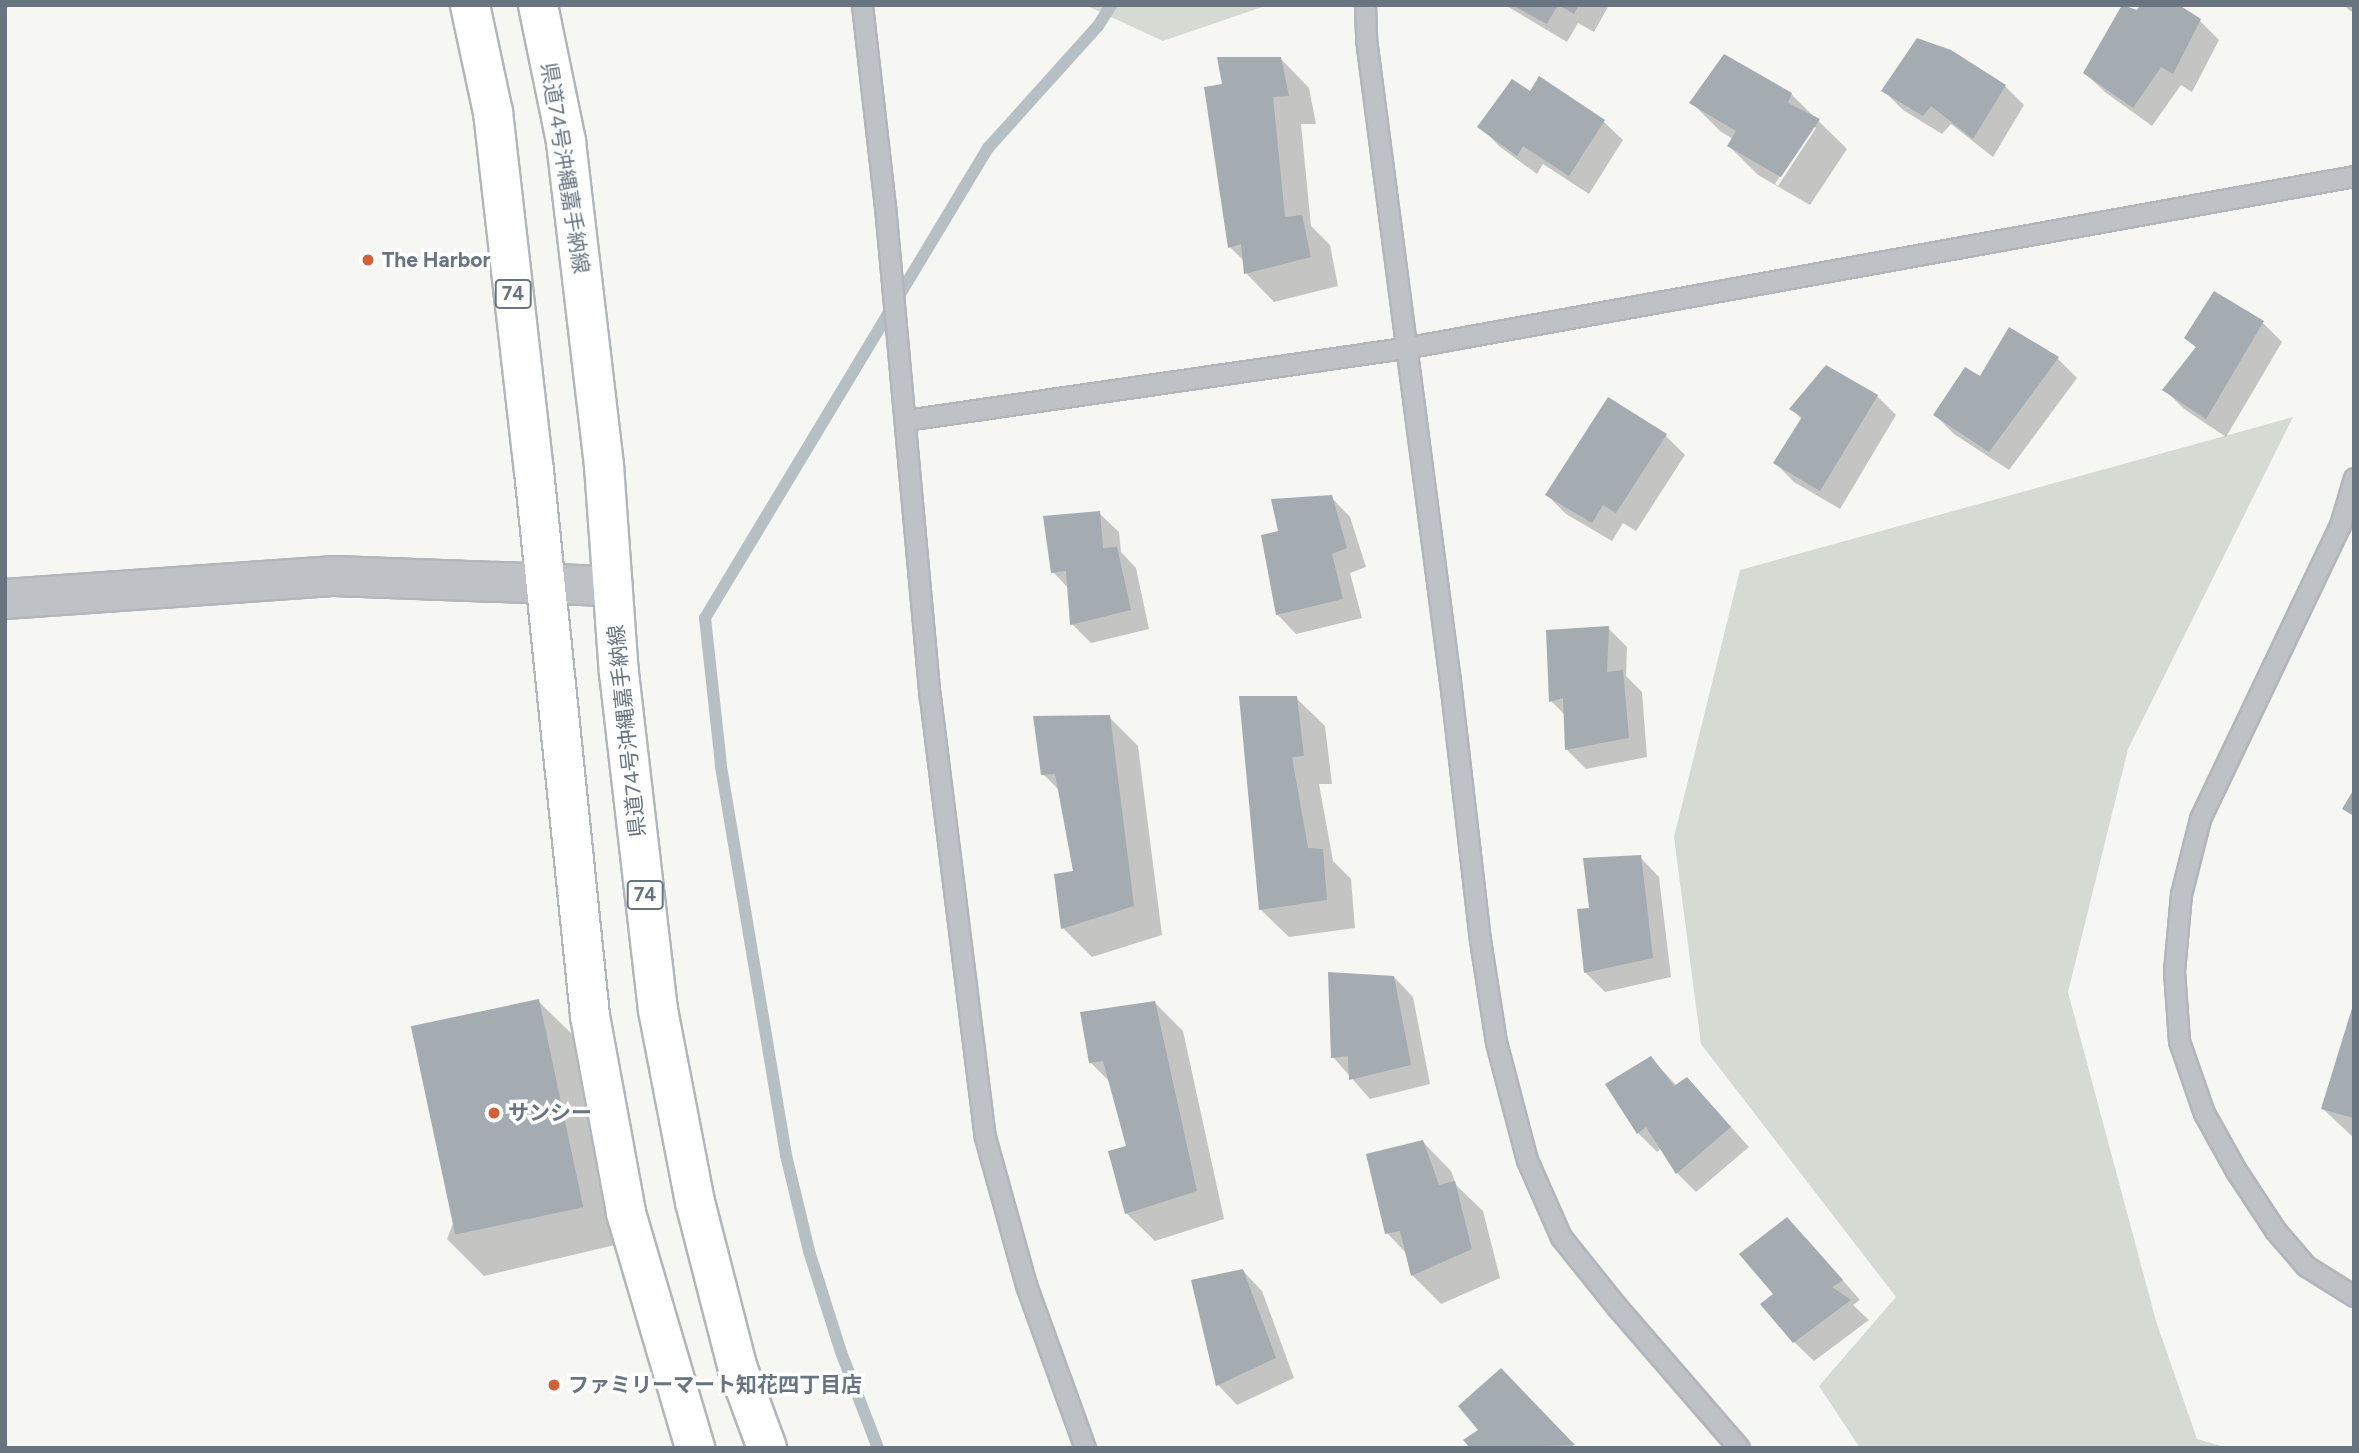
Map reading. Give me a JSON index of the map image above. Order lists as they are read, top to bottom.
{
  "streets": {
    "main road": ["県道74号沖縄嘉手納線", "74"]
  },
  "places": ["The Harbor", "サンシー", "ファミリーマート知花四丁目店"]
}
